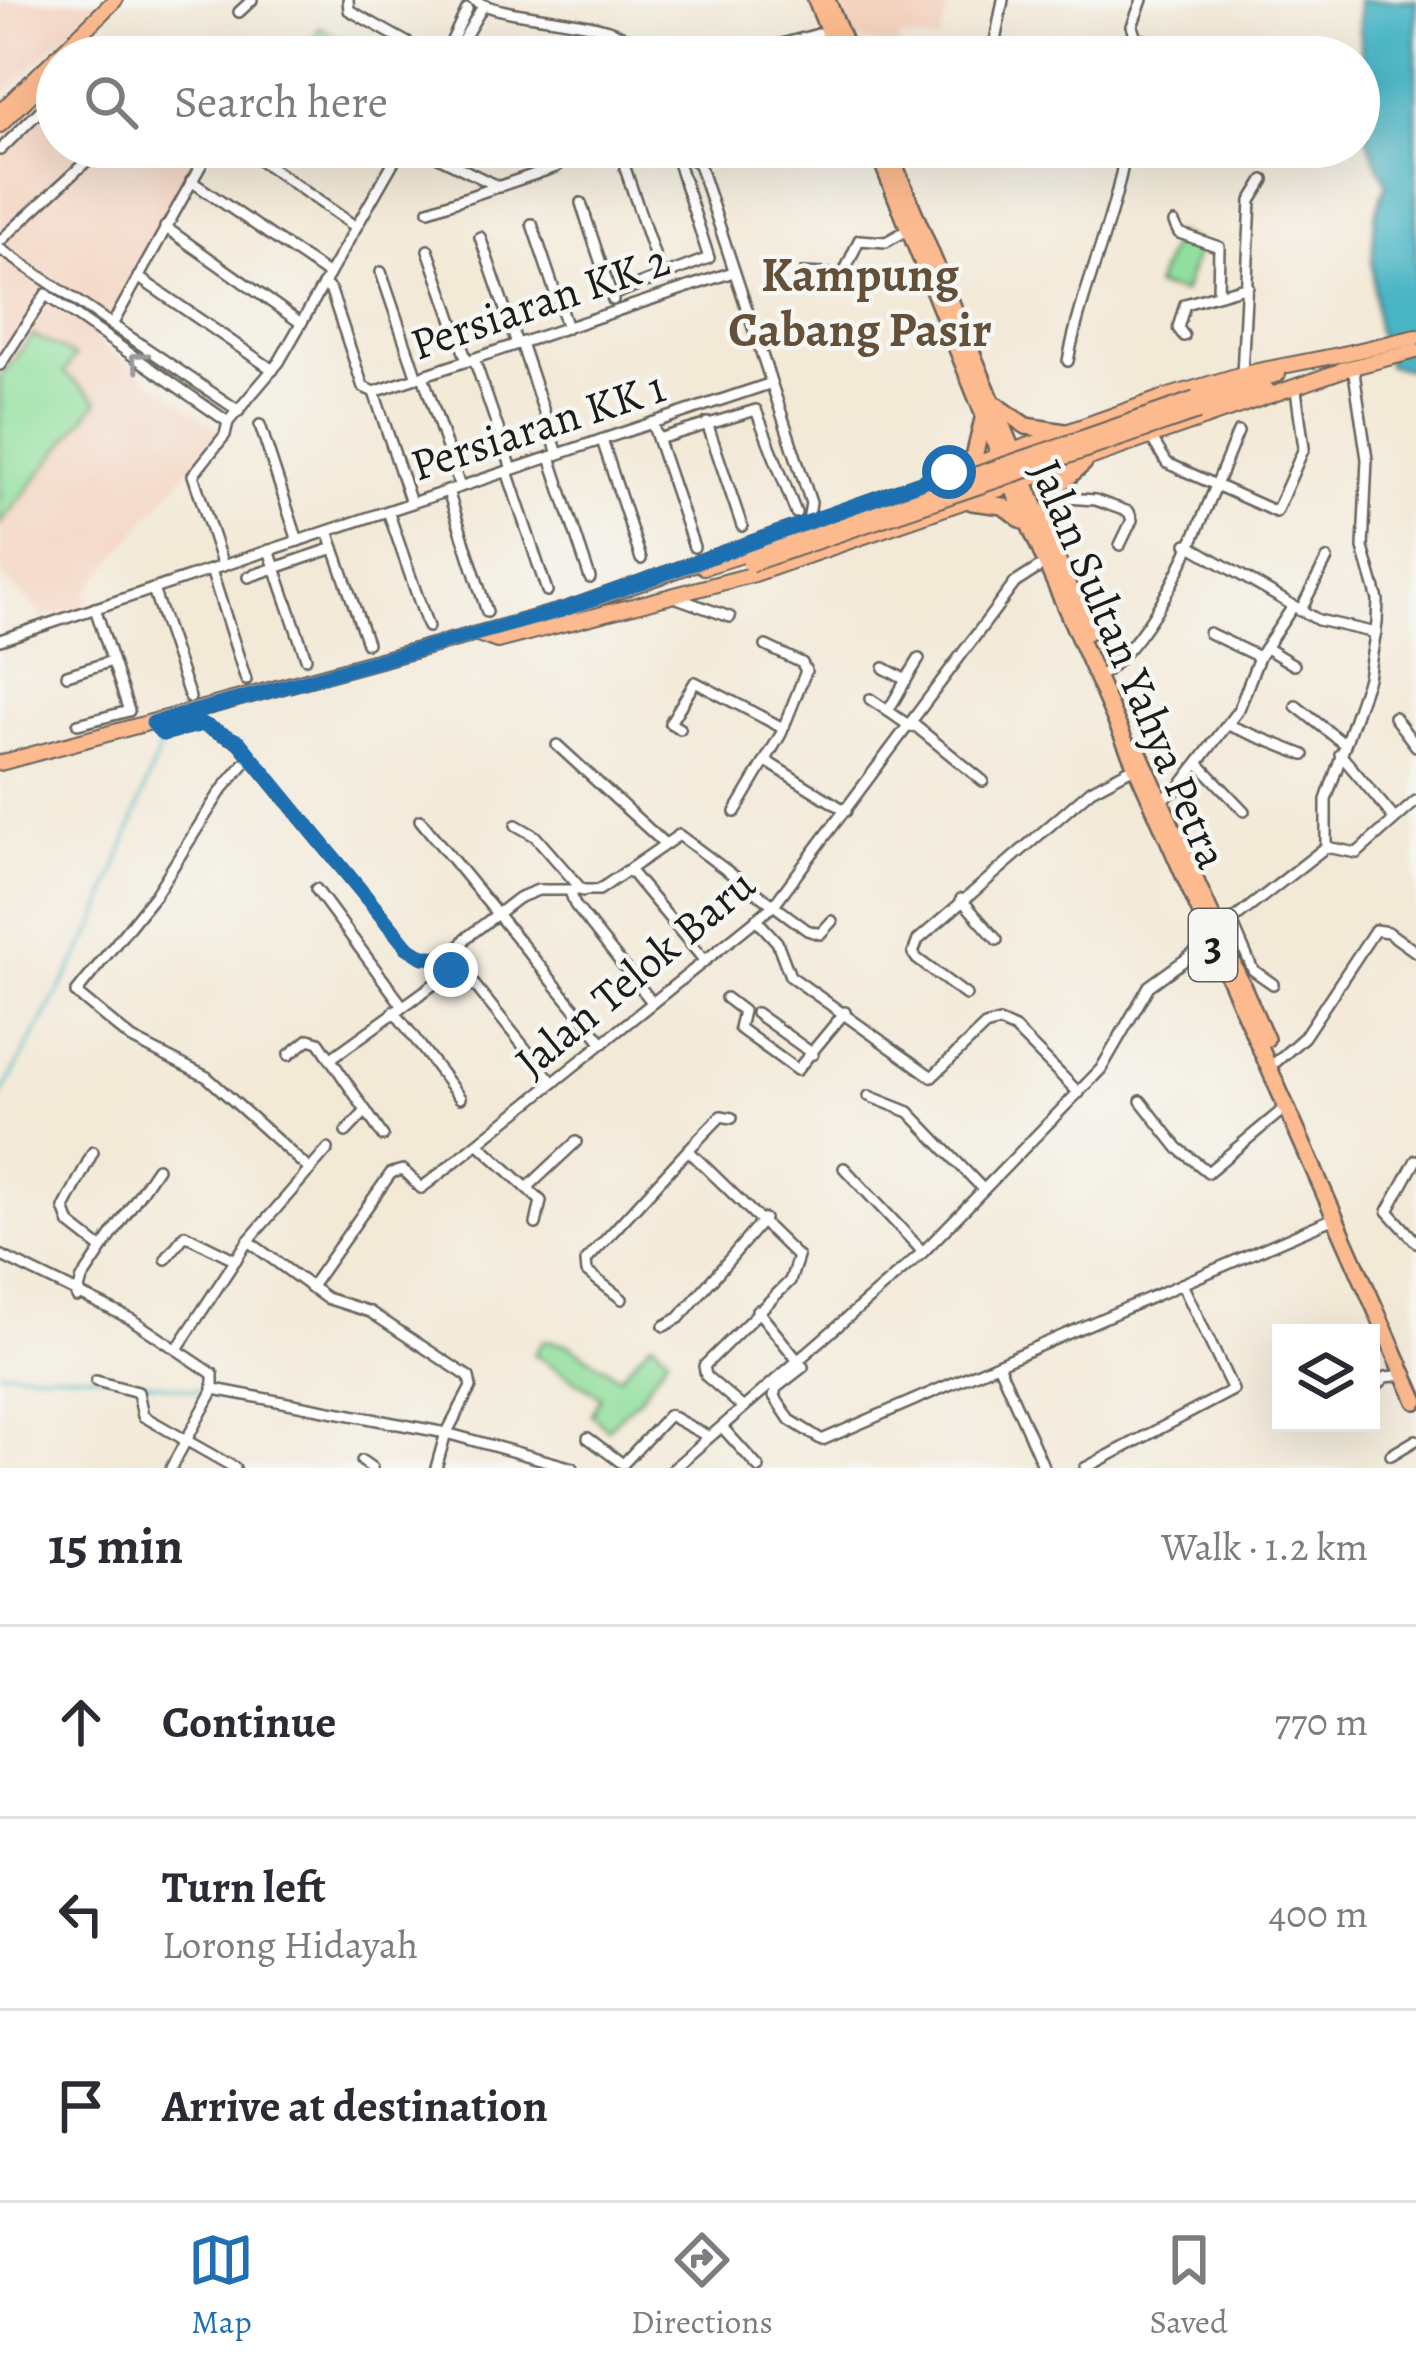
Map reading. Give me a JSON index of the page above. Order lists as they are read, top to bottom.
{
  "streets": {
    "highway": ["Jalan Sultan Yahya Petra", "3"],
    "street": ["Persiaran KK 2", "Persiaran KK 1", "Jalan Telok Baru"]
  },
  "crossings": [
    ["Jalan Sultan Yahya Petra", "Jalan Telok Baru"]
  ],
  "districts": ["Kampung Cabang Pasir"],
  "page": {
    "search": "Search here",
    "heading": ["15 min", "Walk · 1.2 km"],
    "list": [
      ["Continue", "770 m"],
      ["Turn left", "Lorong Hidayah", "400 m"],
      "Arrive at destination"
    ],
    "nav": ["Map", "Directions", "Saved"]
  }
}
